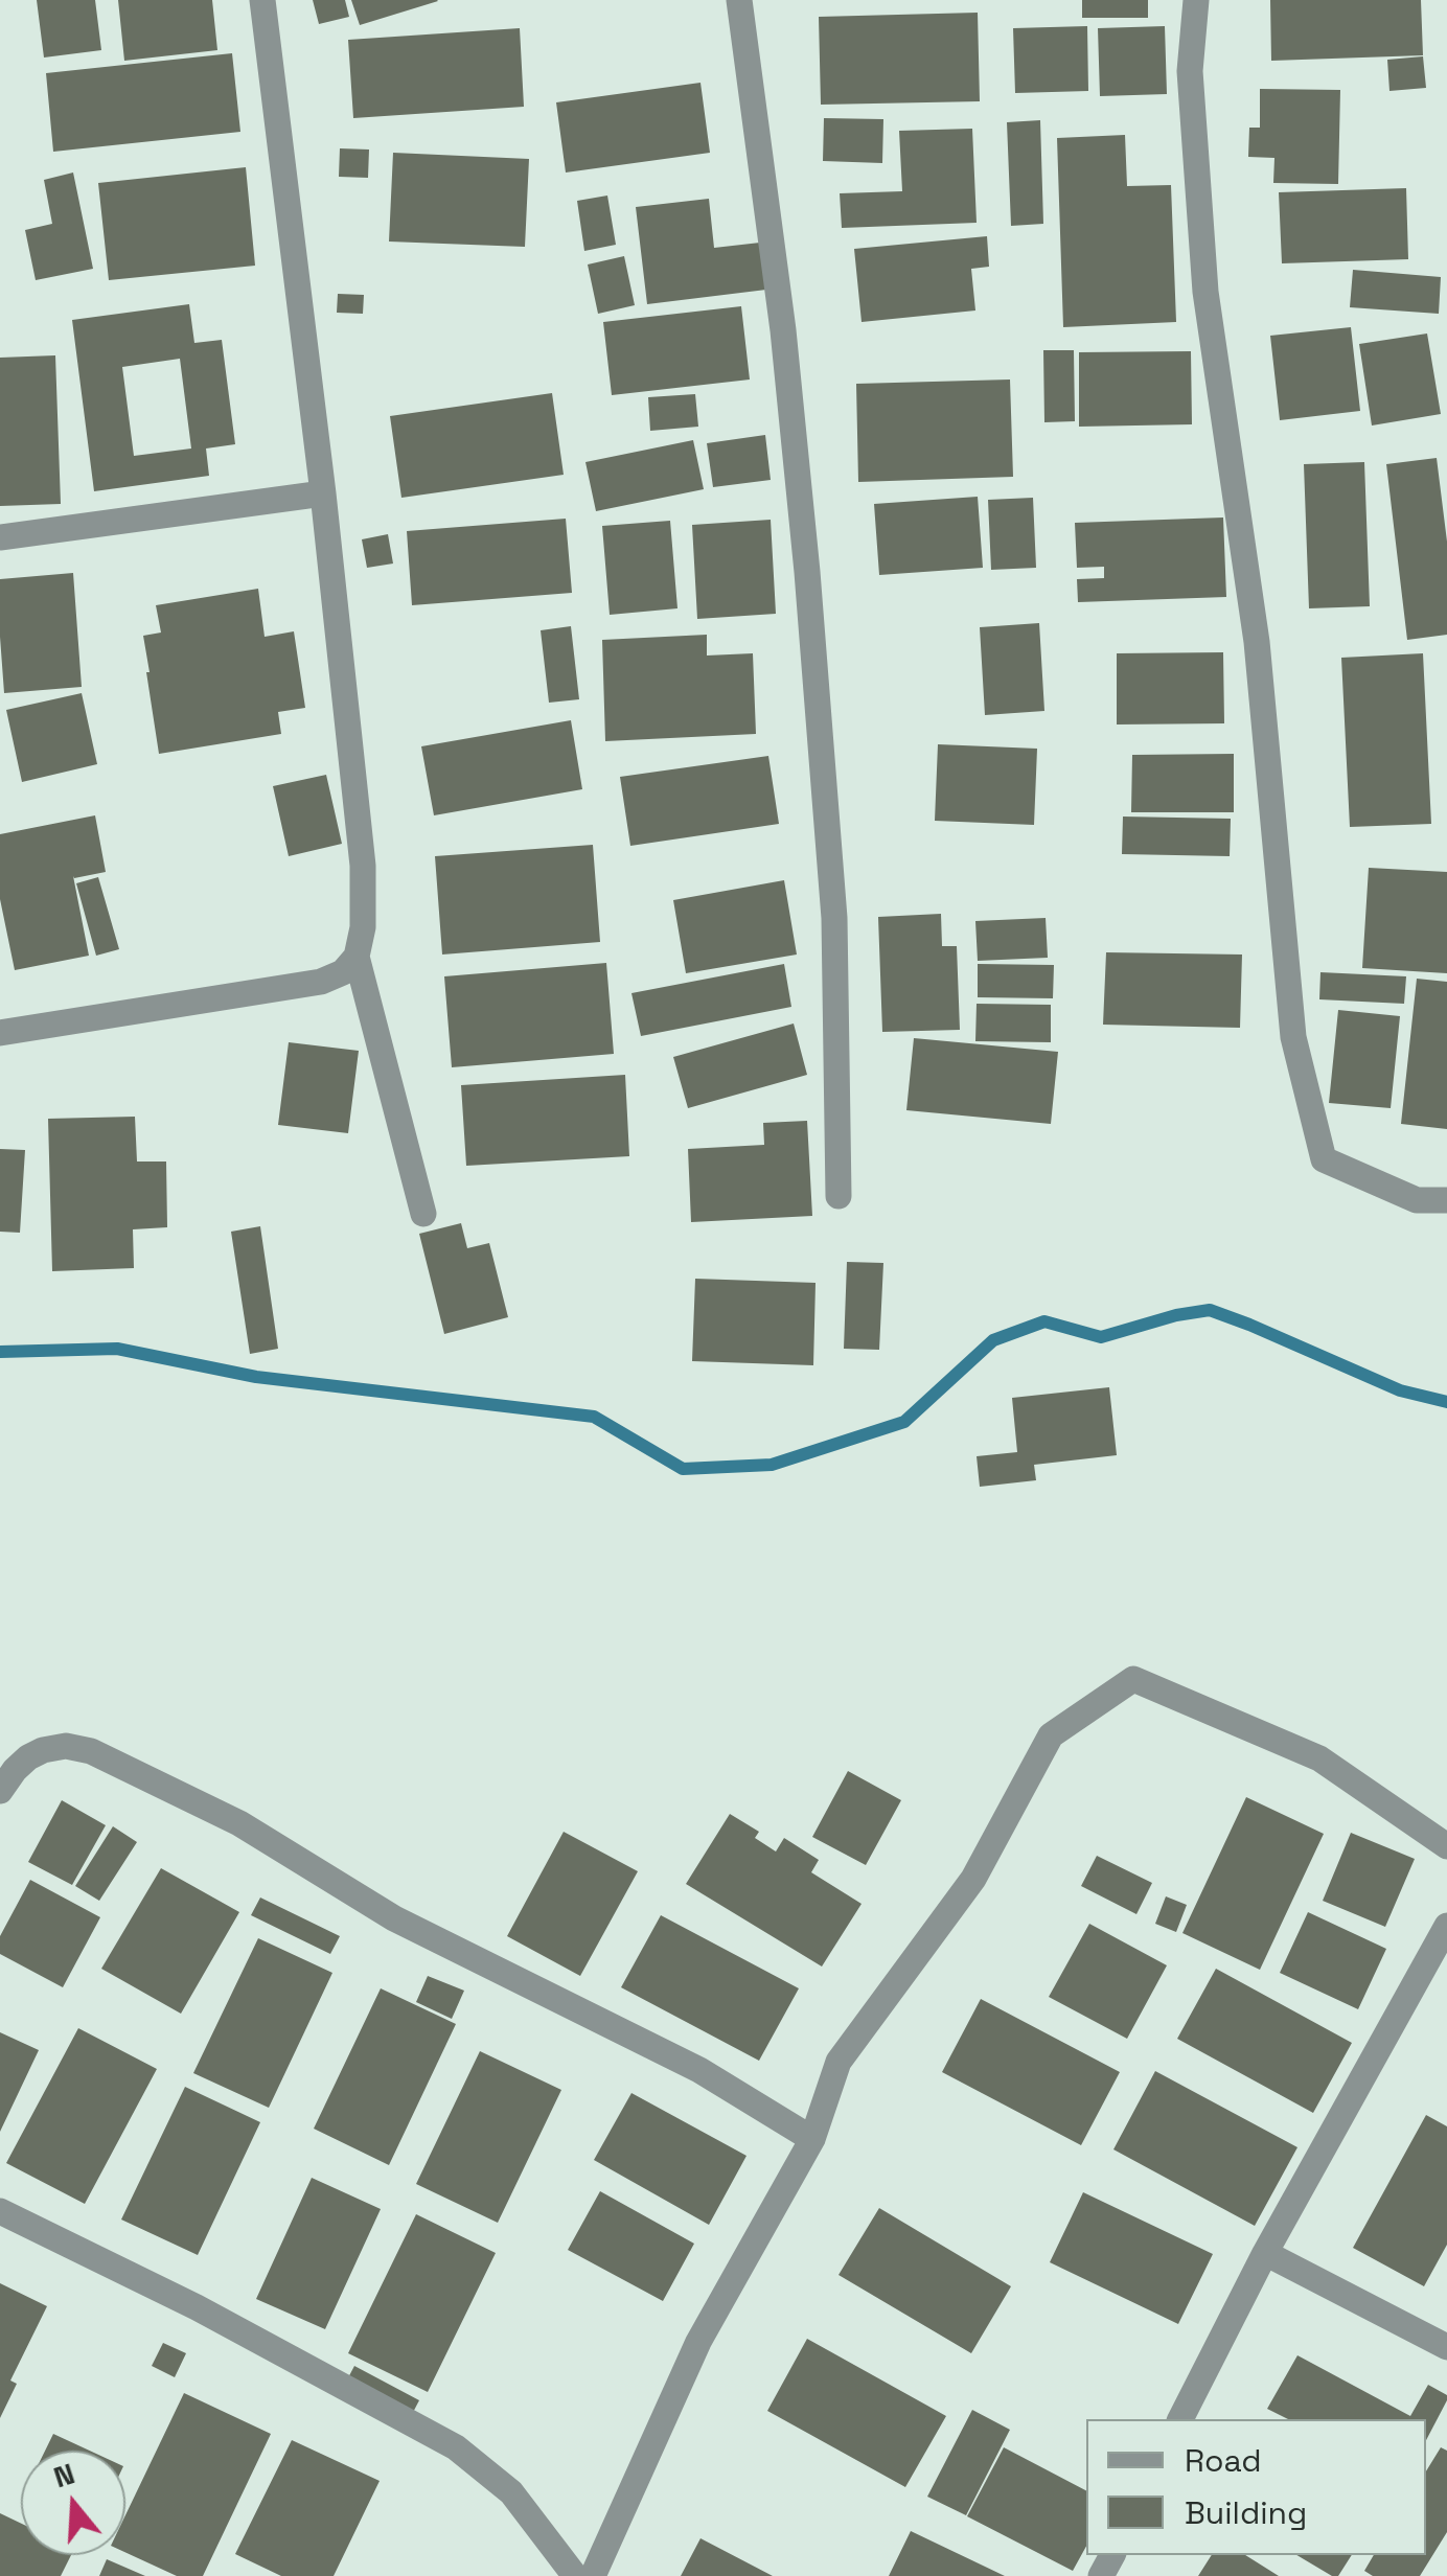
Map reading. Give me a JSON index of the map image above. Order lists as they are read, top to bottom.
{
  "legend": ["Road", "Building"],
  "north": "top"
}
